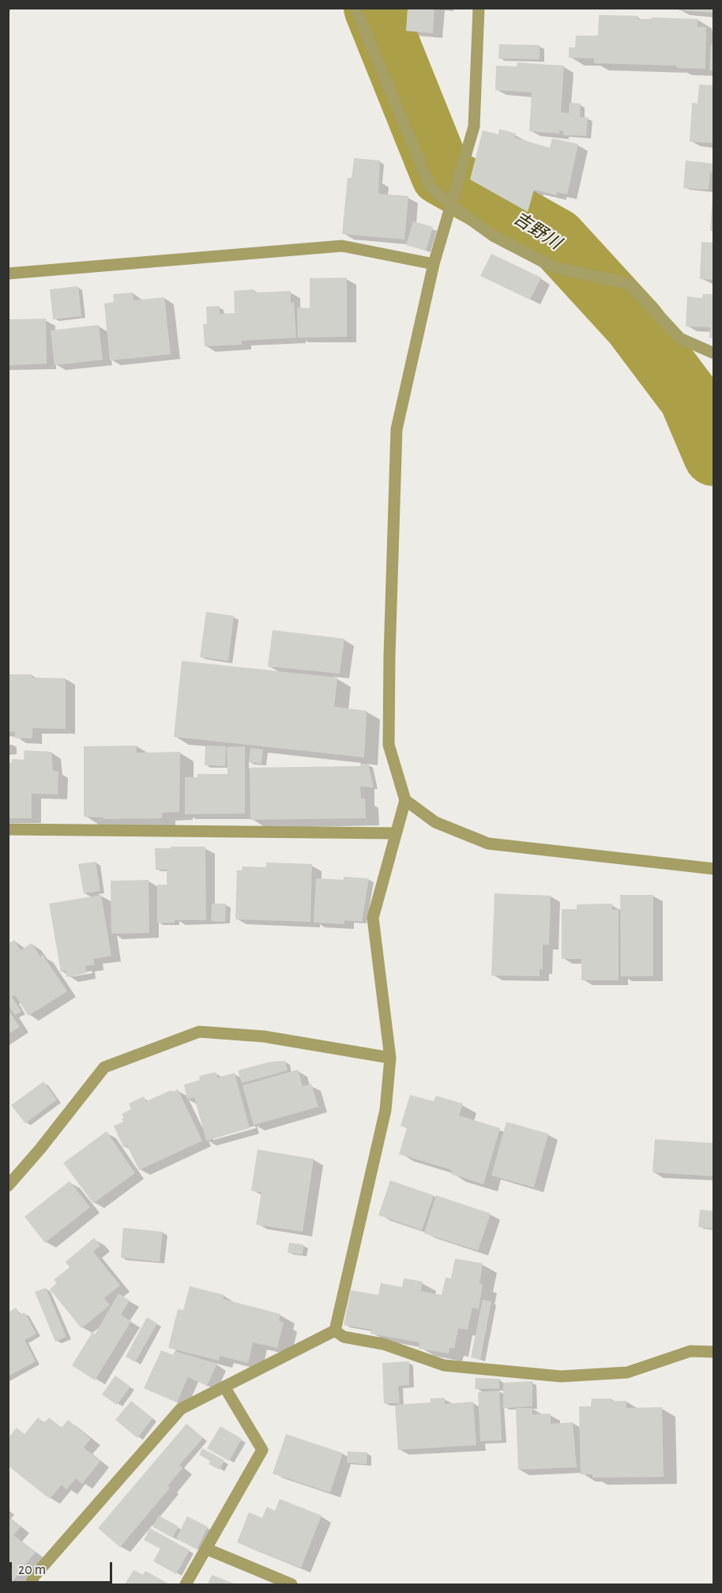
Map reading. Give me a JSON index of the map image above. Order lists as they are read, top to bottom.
{
  "water": ["吉野川"],
  "scale_bar": "20 m"
}
